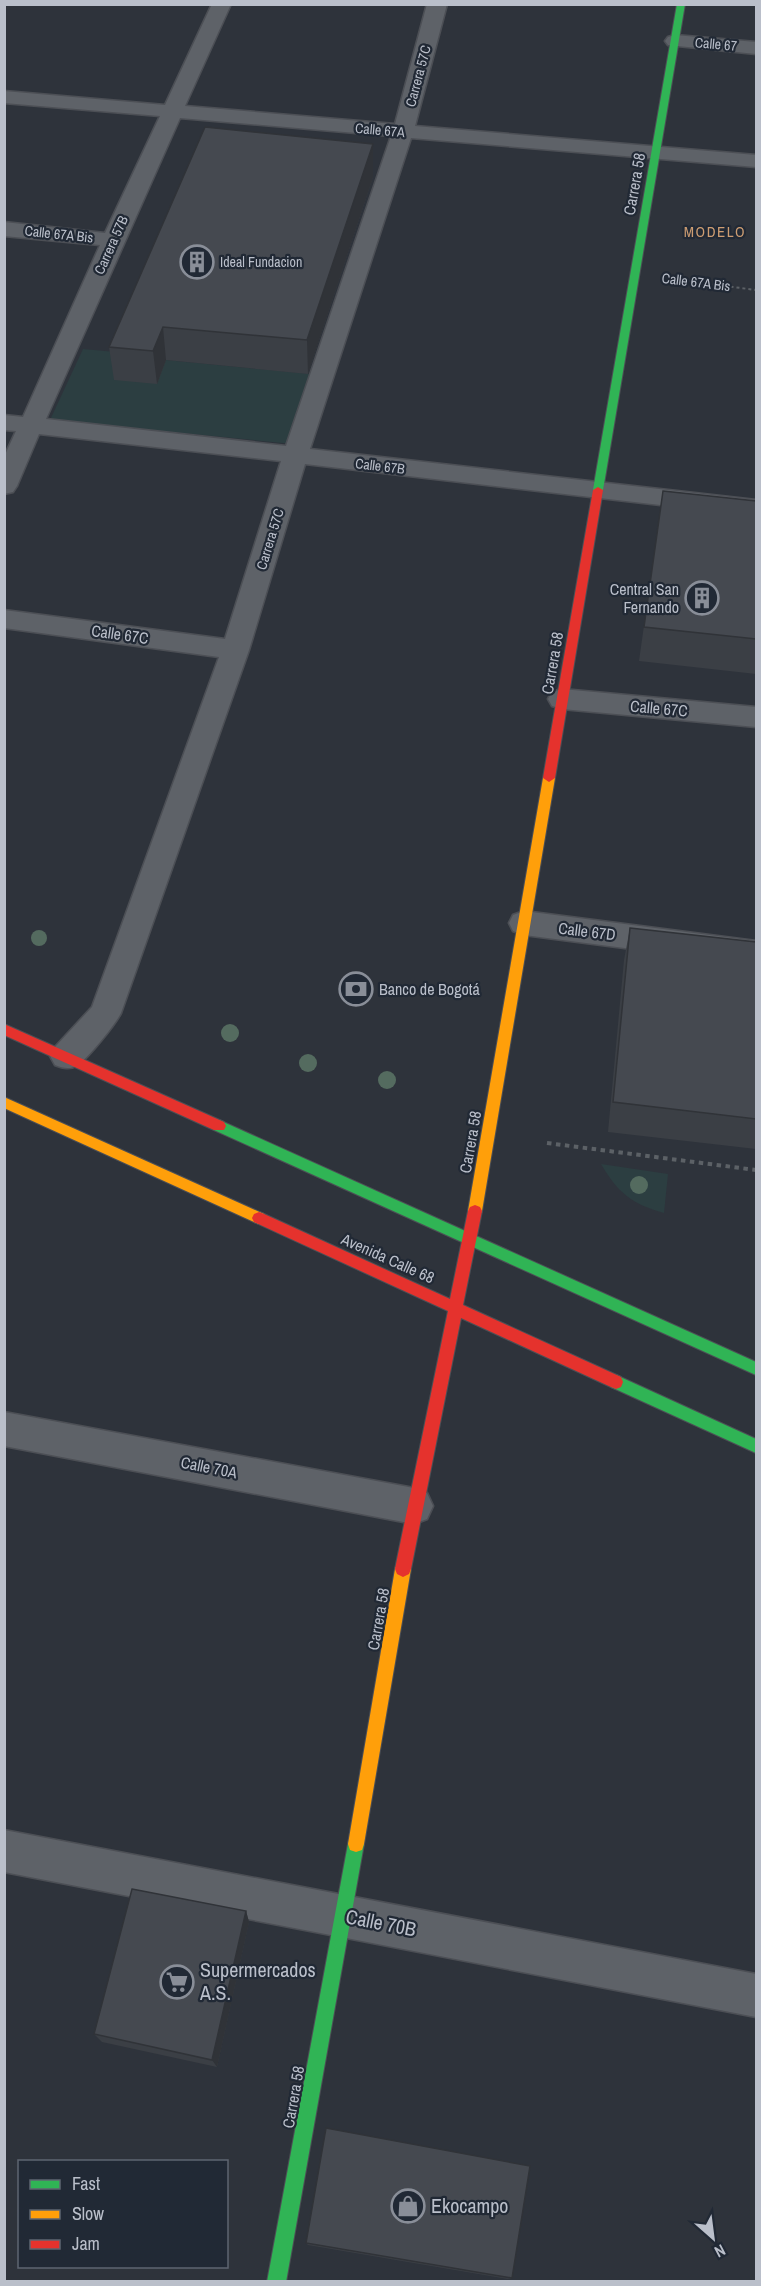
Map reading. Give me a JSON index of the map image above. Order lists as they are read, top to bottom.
{
  "streets": {
    "street": [
      "Calle 67",
      "Carrera 57C",
      "Calle 67A",
      "Carrera 58",
      "Calle 67A Bis",
      "Carrera 57B",
      "Calle 67B",
      "Calle 67C",
      "Calle 67D",
      "Avenida Calle 68",
      "Calle 70A",
      "Calle 70B"
    ]
  },
  "crossings": [
    ["Calle 67", "Carrera 58"],
    ["Carrera 57C", "Calle 67A"],
    ["Carrera 57C", "Calle 67B"],
    ["Carrera 57C", "Calle 67C"],
    ["Calle 67A", "Carrera 58"],
    ["Calle 67A", "Carrera 57B"],
    ["Carrera 58", "Calle 67A Bis"],
    ["Carrera 58", "Calle 67B"],
    ["Carrera 58", "Calle 67C"],
    ["Carrera 58", "Calle 67D"],
    ["Carrera 58", "Avenida Calle 68"],
    ["Carrera 58", "Calle 70A"],
    ["Carrera 58", "Calle 70B"],
    ["Calle 67A Bis", "Carrera 57B"],
    ["Carrera 57B", "Calle 67B"]
  ],
  "districts": ["MODELO"],
  "places": {
    "building": ["Ideal Fundacion", "Central San Fernando"],
    "bank": ["Banco de Bogotá"],
    "supermarket": ["Supermercados A.S."],
    "shop": ["Ekocampo"]
  },
  "legend": ["Fast", "Slow", "Jam"],
  "north": "bottom right"
}
